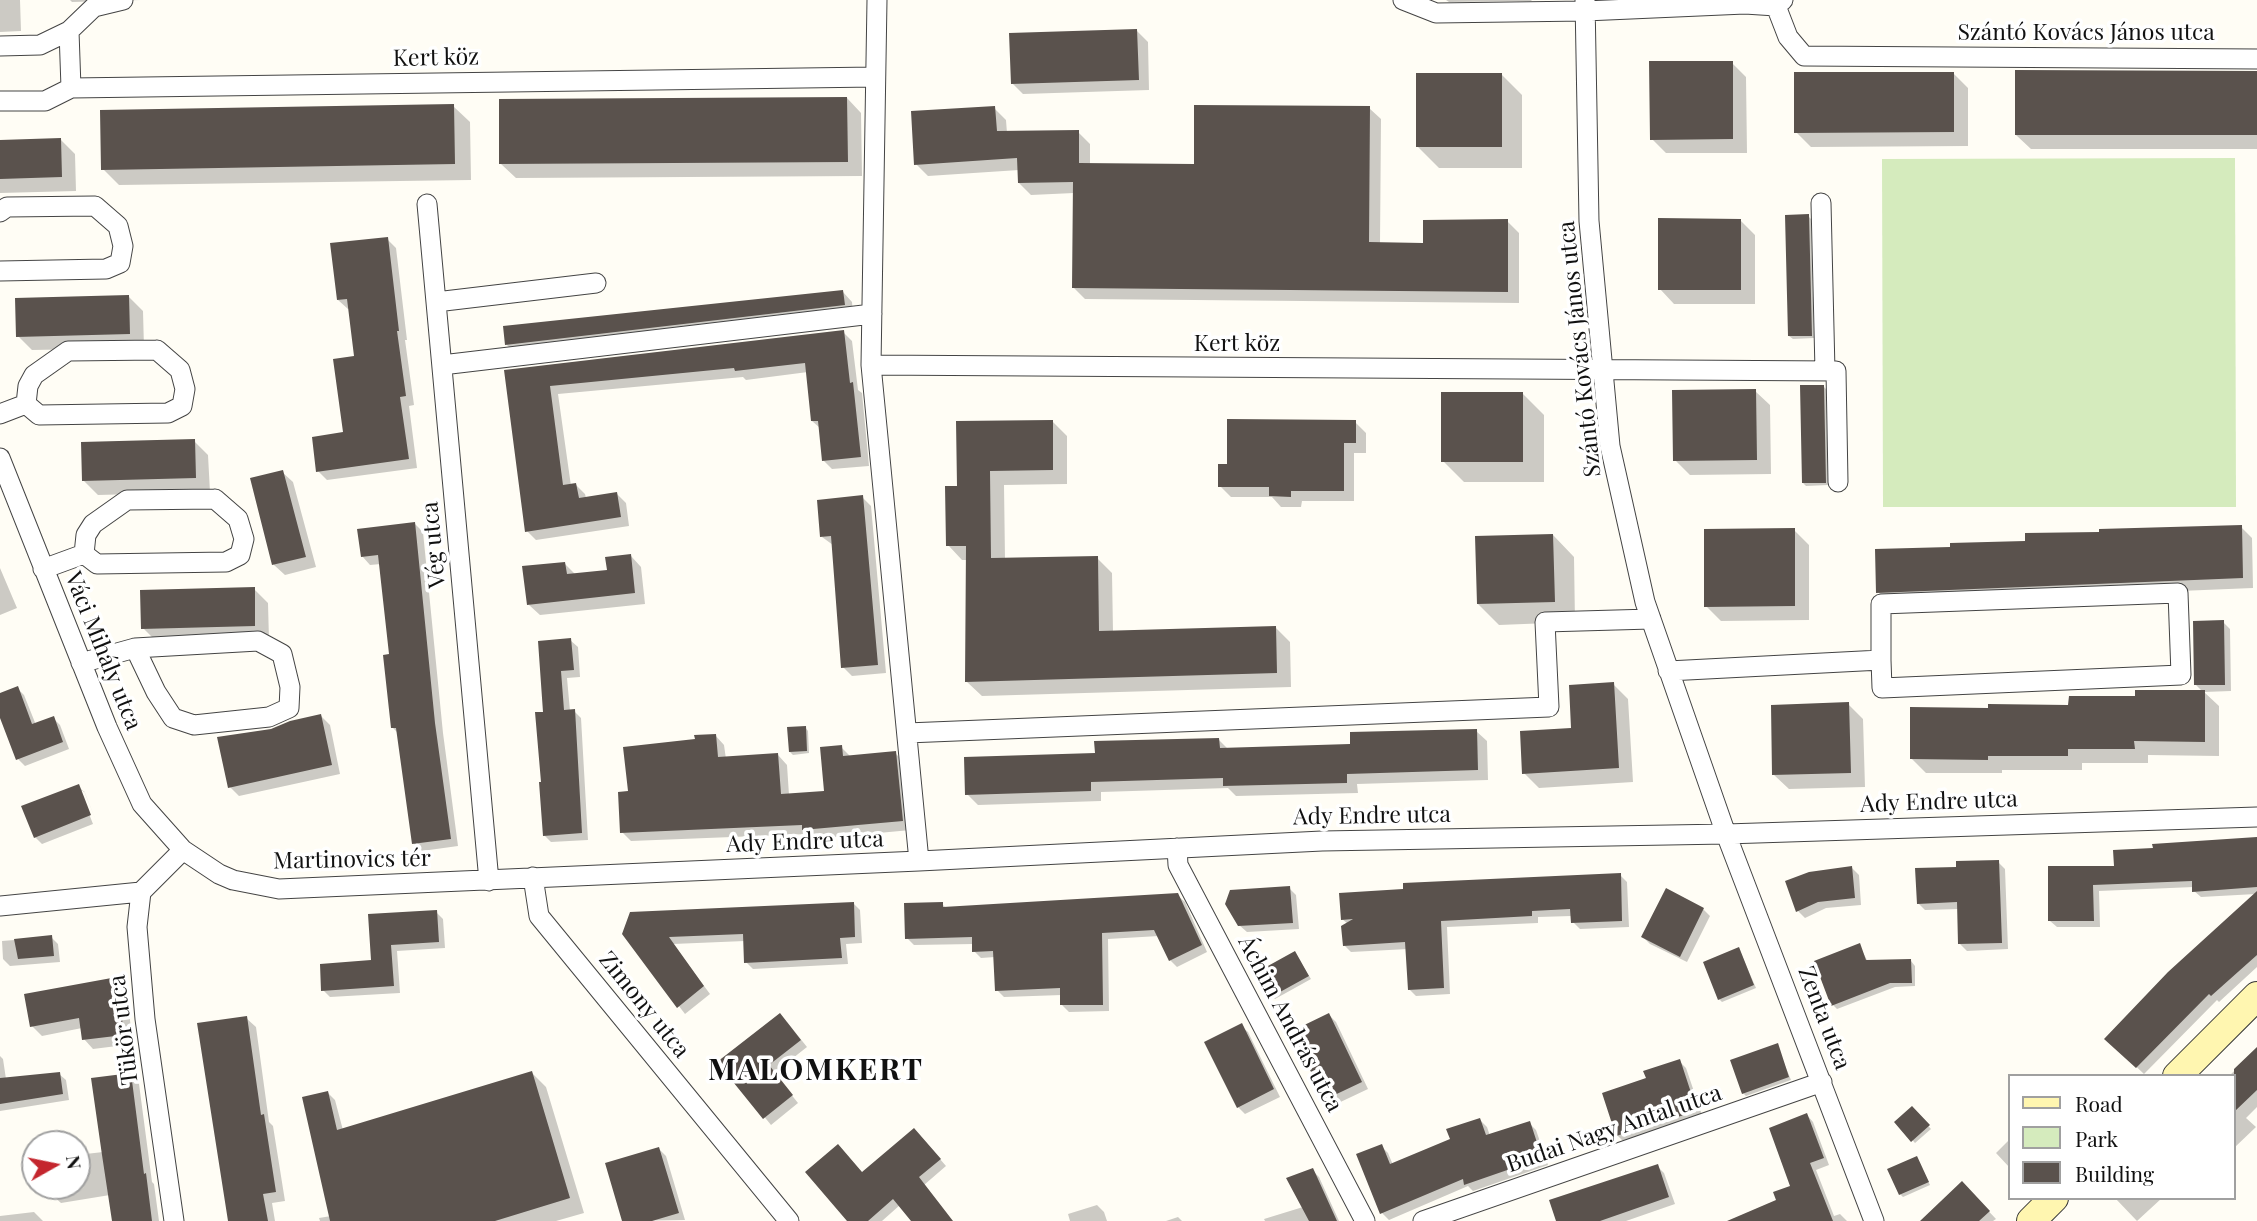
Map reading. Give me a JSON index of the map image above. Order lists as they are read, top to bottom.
{
  "streets": {
    "street": [
      "Szántó Kovács János utca",
      "Kert köz",
      "Vég utca",
      "Váci Mihály utca",
      "Ady Endre utca",
      "Martinovics tér",
      "Zimony utca",
      "Zenta utca",
      "Áchim András utca",
      "Tükör utca",
      "Budai Nagy Antal utca"
    ]
  },
  "crossings": [
    ["Szántó Kovács János utca", "Kert köz"],
    ["Szántó Kovács János utca", "Ady Endre utca"],
    ["Szántó Kovács János utca", "Zenta utca"],
    ["Vég utca", "Ady Endre utca"],
    ["Vég utca", "Martinovics tér"],
    ["Váci Mihály utca", "Martinovics tér"],
    ["Ady Endre utca", "Martinovics tér"],
    ["Ady Endre utca", "Zimony utca"],
    ["Ady Endre utca", "Zenta utca"],
    ["Ady Endre utca", "Áchim András utca"],
    ["Zenta utca", "Budai Nagy Antal utca"]
  ],
  "districts": ["MALOMKERT"],
  "legend": ["Road", "Park", "Building"],
  "north": "right"
}
